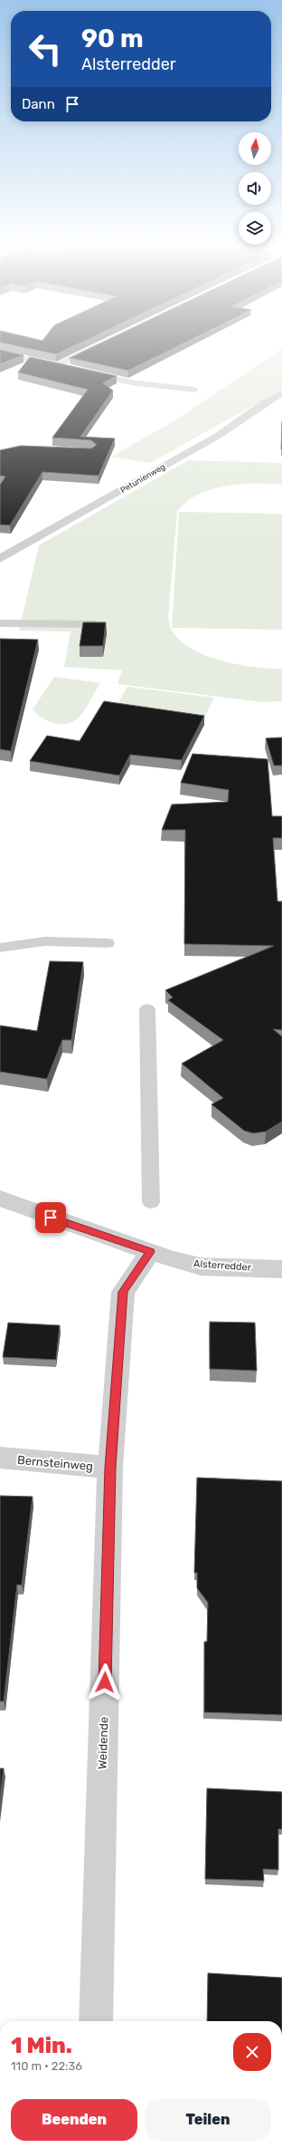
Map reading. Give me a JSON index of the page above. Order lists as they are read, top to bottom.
{
  "streets": {
    "street": [
      "Petunienweg",
      "Alsterredder",
      "Bernsteinweg",
      "Weidende"
    ]
  },
  "crossings": [
    ["Alsterredder", "Weidende"],
    ["Bernsteinweg", "Weidende"]
  ],
  "north": "top",
  "page": {
    "turn": ["90 m", "Alsterredder"],
    "then": "Dann",
    "heading": ["1 Min.", "110 m · 22:36"],
    "buttons": ["Beenden", "Teilen"]
  }
}
